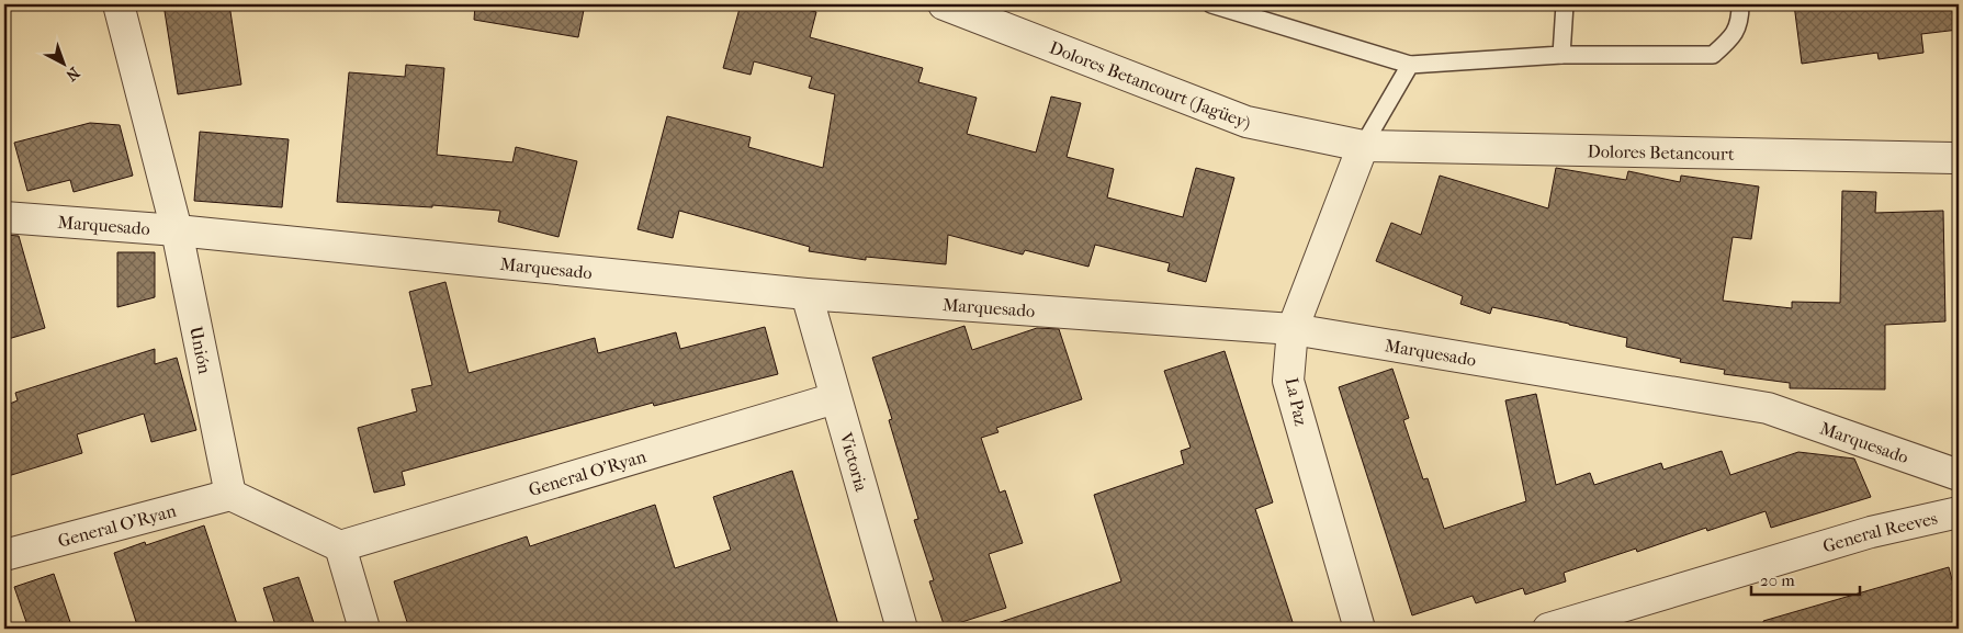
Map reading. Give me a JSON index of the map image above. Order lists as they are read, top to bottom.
{
  "streets": {
    "street": [
      "Dolores Betancourt (Jagüey)",
      "Dolores Betancourt",
      "Marquesado",
      "Unión",
      "La Paz",
      "Victoria",
      "General O'Ryan",
      "General Reeves"
    ]
  },
  "crossings": [
    ["Dolores Betancourt (Jagüey)", "Dolores Betancourt"],
    ["Dolores Betancourt (Jagüey)", "La Paz"],
    ["Dolores Betancourt", "La Paz"],
    ["Marquesado", "Unión"],
    ["Marquesado", "La Paz"],
    ["Marquesado", "Victoria"],
    ["Unión", "General O'Ryan"],
    ["Victoria", "General O'Ryan"]
  ],
  "scale_bar": "20 m",
  "north": "bottom right"
}
